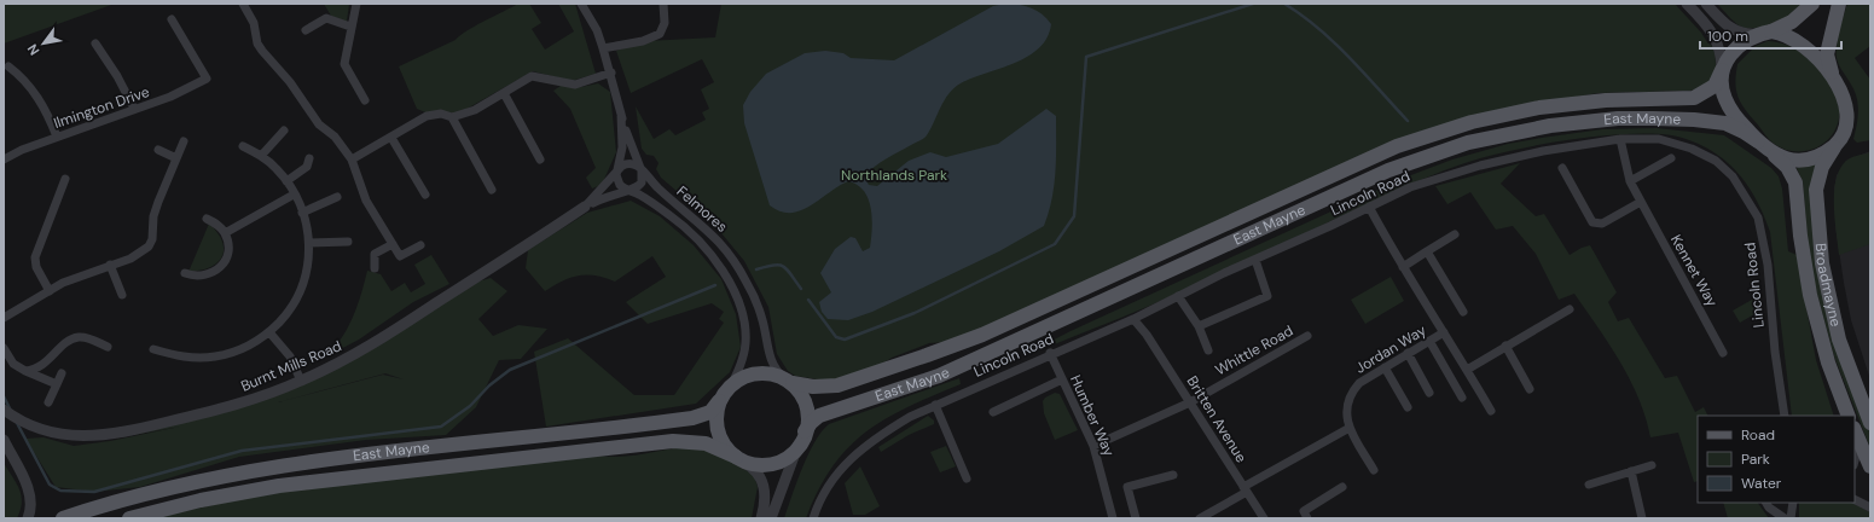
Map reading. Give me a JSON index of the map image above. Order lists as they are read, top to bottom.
{
  "streets": {
    "main road": ["East Mayne", "Broadmayne"],
    "street": [
      "Ilmington Drive",
      "Lincoln Road",
      "Felmores",
      "Kennet Way",
      "Jordan Way",
      "Whittle Road",
      "Burnt Mills Road",
      "Humber Way",
      "Britten Avenue"
    ]
  },
  "crossings": [
    ["East Mayne", "Felmores"],
    ["East Mayne", "Broadmayne"],
    ["Lincoln Road", "Kennet Way"],
    ["Lincoln Road", "Jordan Way"],
    ["Lincoln Road", "Humber Way"],
    ["Lincoln Road", "Britten Avenue"],
    ["Felmores", "Burnt Mills Road"],
    ["Whittle Road", "Humber Way"],
    ["Whittle Road", "Britten Avenue"]
  ],
  "parks": ["Northlands Park"],
  "legend": ["Road", "Park", "Water"],
  "scale_bar": "100 m",
  "north": "bottom left"
}
